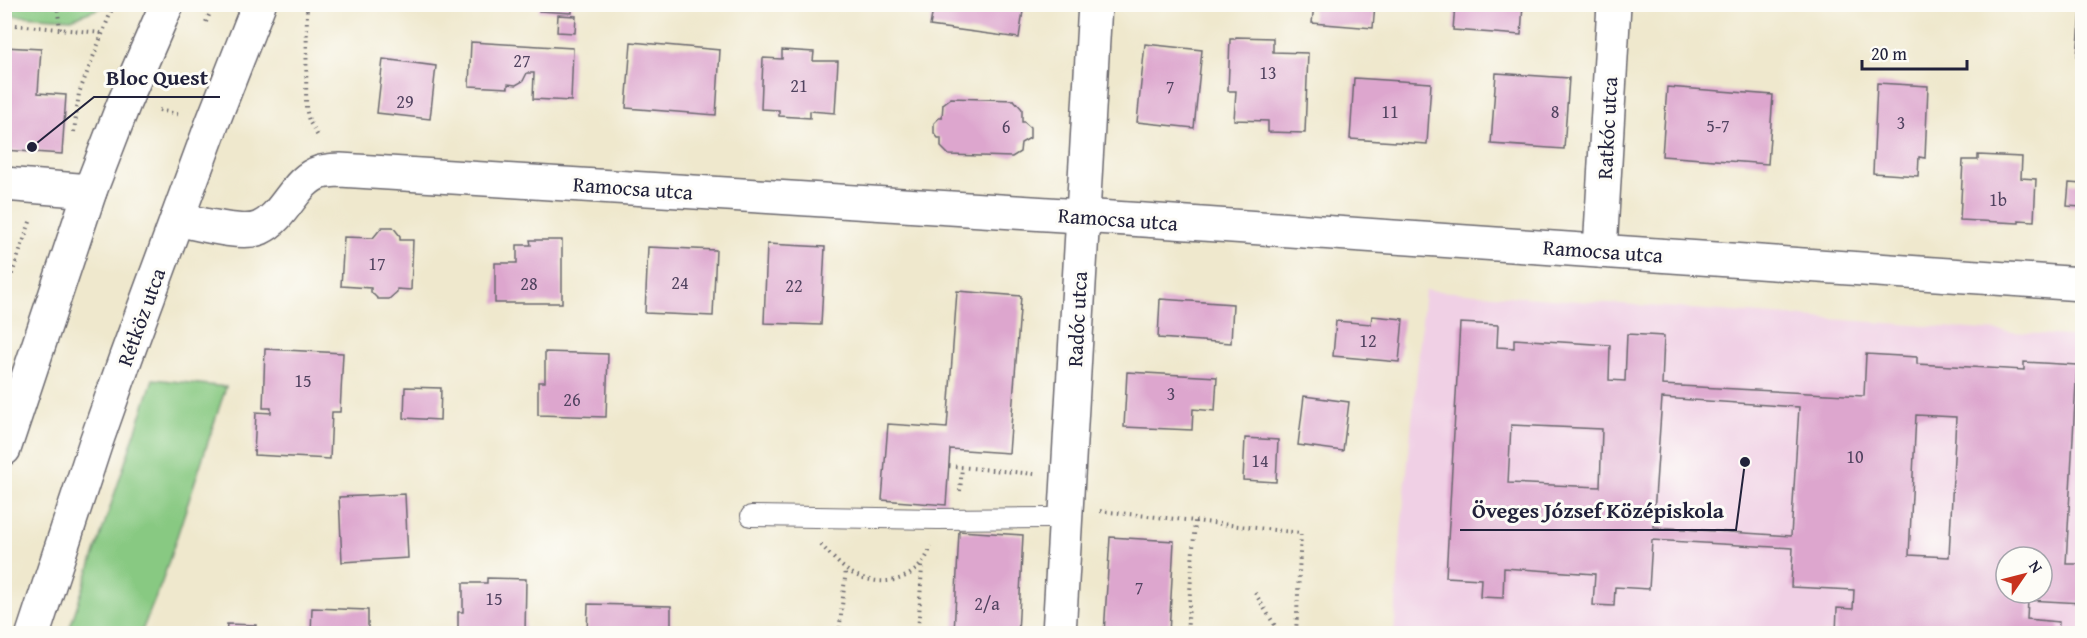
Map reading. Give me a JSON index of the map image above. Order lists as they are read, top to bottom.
{
  "streets": {
    "street": [
      "Ratkóc utca",
      "Ramocsa utca",
      "Rétköz utca",
      "Radóc utca"
    ]
  },
  "crossings": [
    ["Ratkóc utca", "Ramocsa utca"],
    ["Ramocsa utca", "Rétköz utca"],
    ["Ramocsa utca", "Radóc utca"]
  ],
  "places": ["Bloc Quest", "Öveges József Középiskola"],
  "house_numbers": [
    "27",
    "13",
    "21",
    "7",
    "29",
    "11",
    "8",
    "3",
    "5-7",
    "6",
    "1b",
    "17",
    "24",
    "28",
    "22",
    "12",
    "15",
    "3",
    "26",
    "10",
    "14",
    "7",
    "15",
    "2/a"
  ],
  "scale_bar": "20 m",
  "north": "top right"
}
